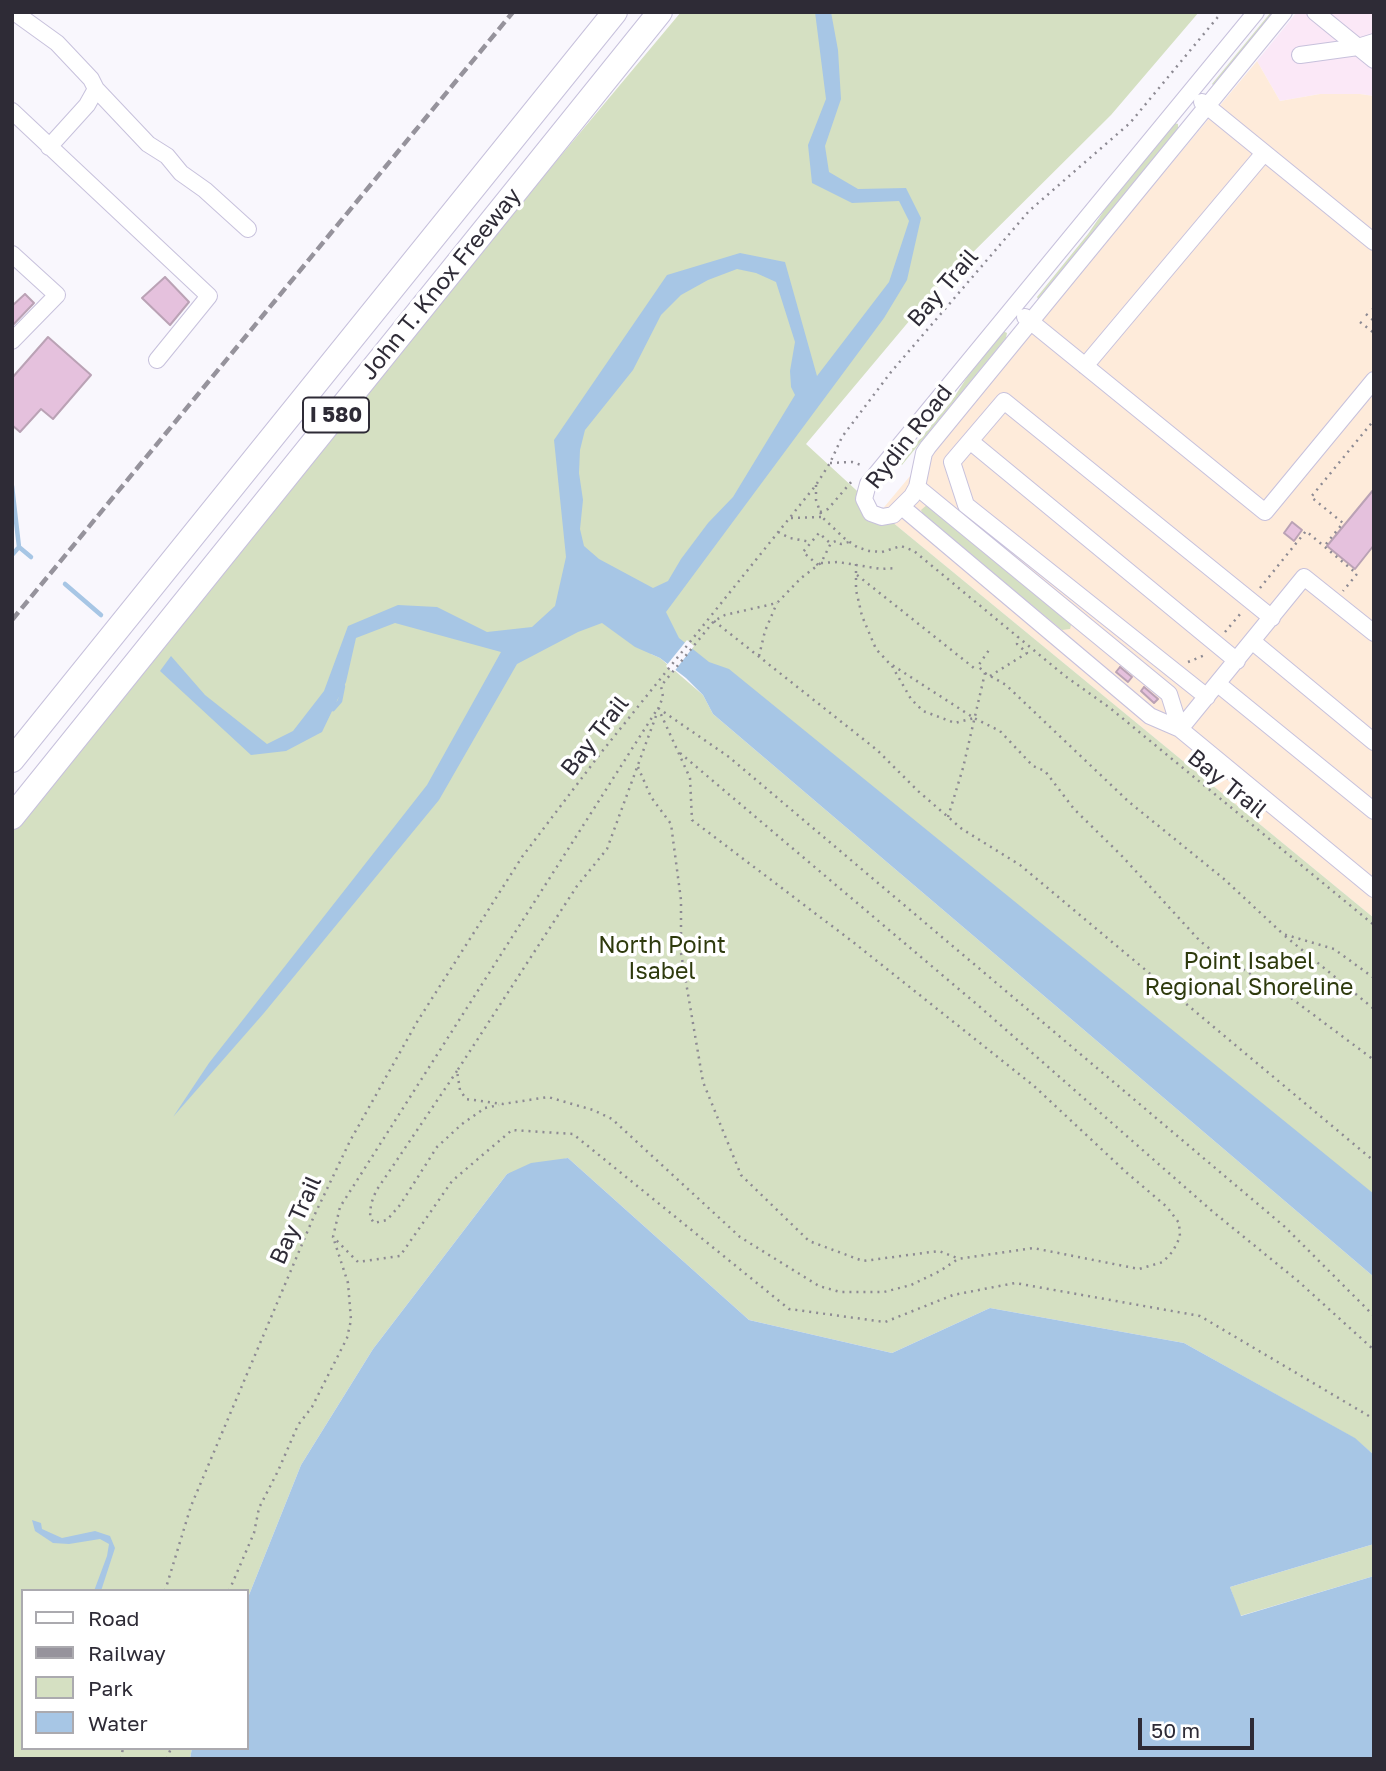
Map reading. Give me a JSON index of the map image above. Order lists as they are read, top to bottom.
{
  "streets": {
    "highway": ["John T. Knox Freeway", "I 580"],
    "street": ["Rydin Road"],
    "path": ["Bay Trail"]
  },
  "parks": ["North Point Isabel", "Point Isabel Regional Shoreline"],
  "legend": [
    "Road",
    "Railway",
    "Park",
    "Water"
  ],
  "scale_bar": "50 m"
}
